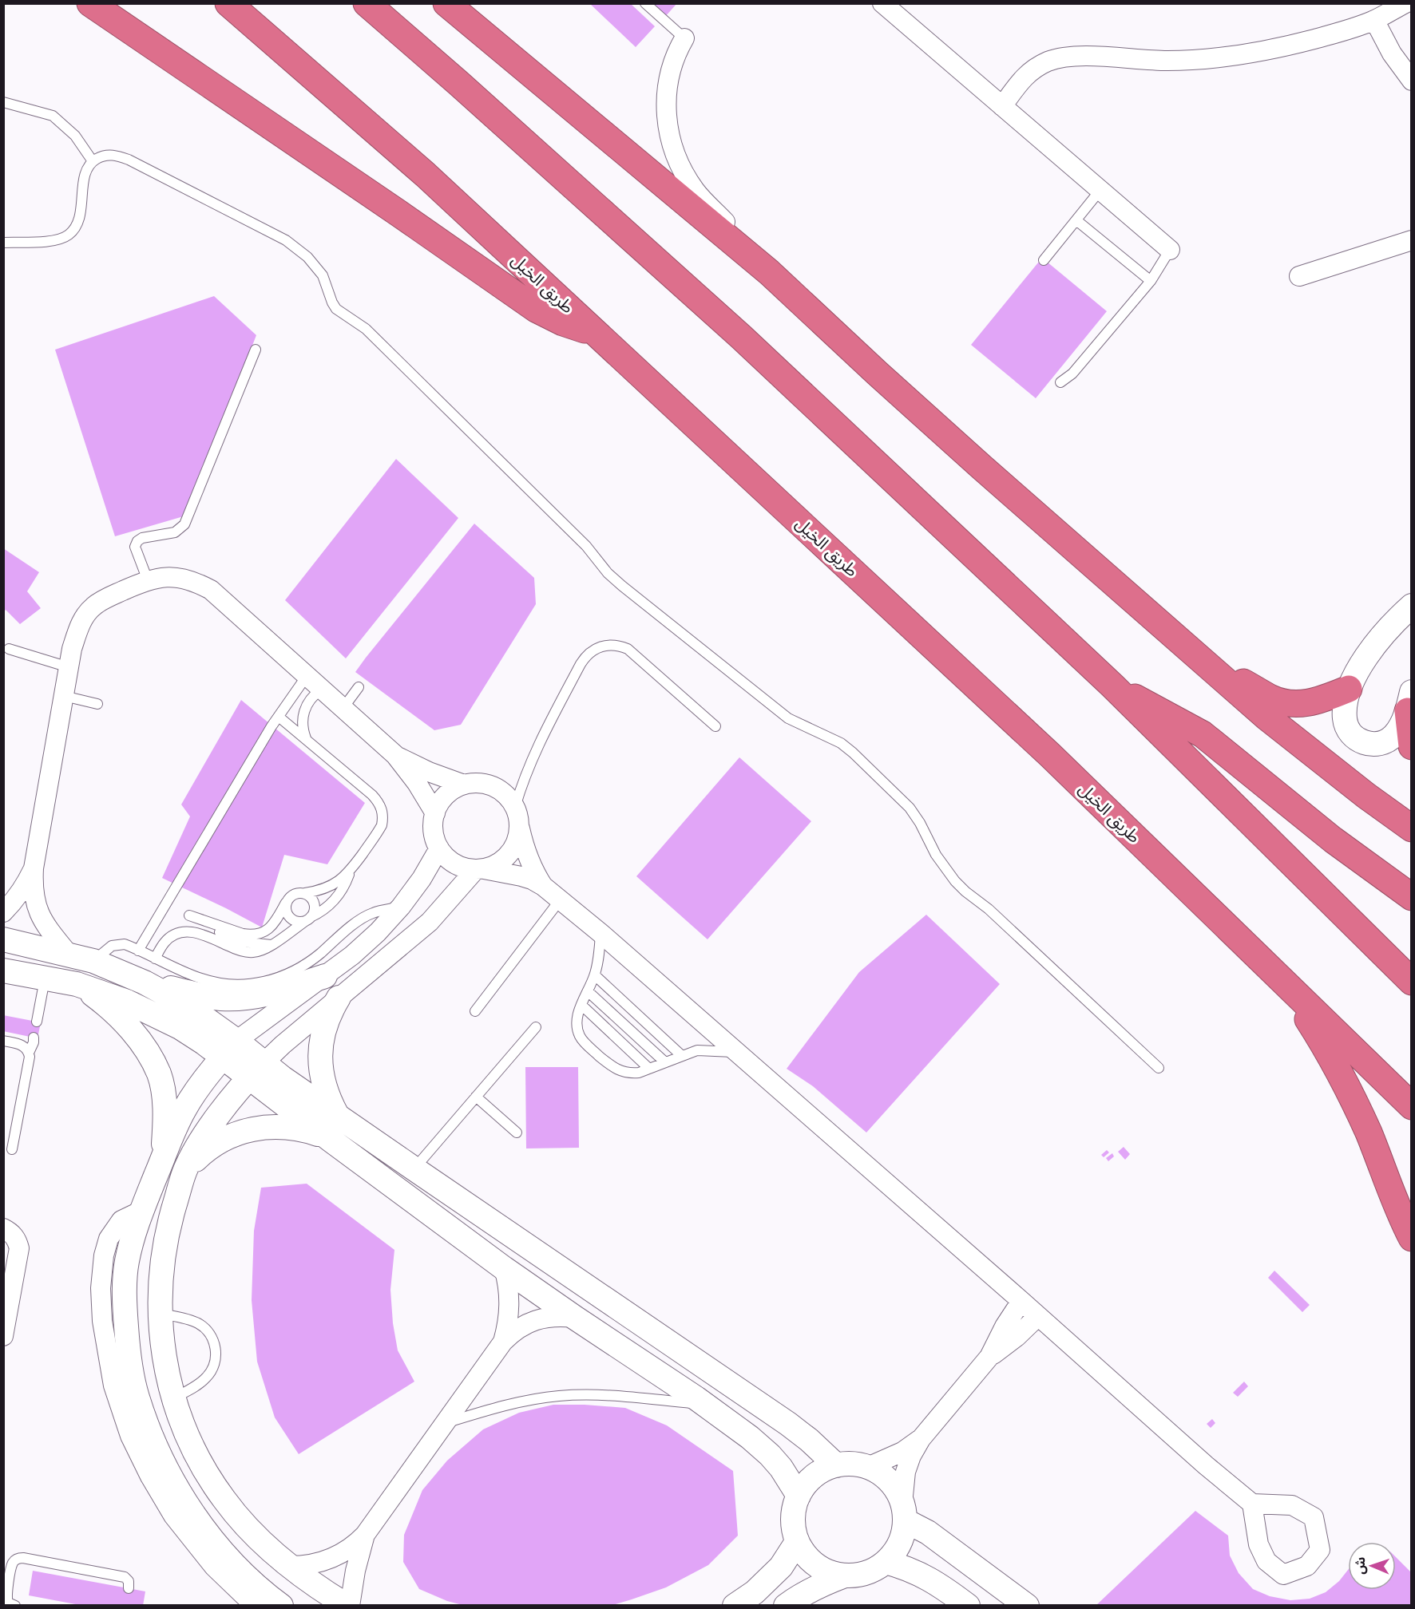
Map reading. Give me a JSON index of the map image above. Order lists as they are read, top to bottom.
{
  "streets": {
    "highway": ["طريق الخيل"]
  },
  "north": "left"
}
